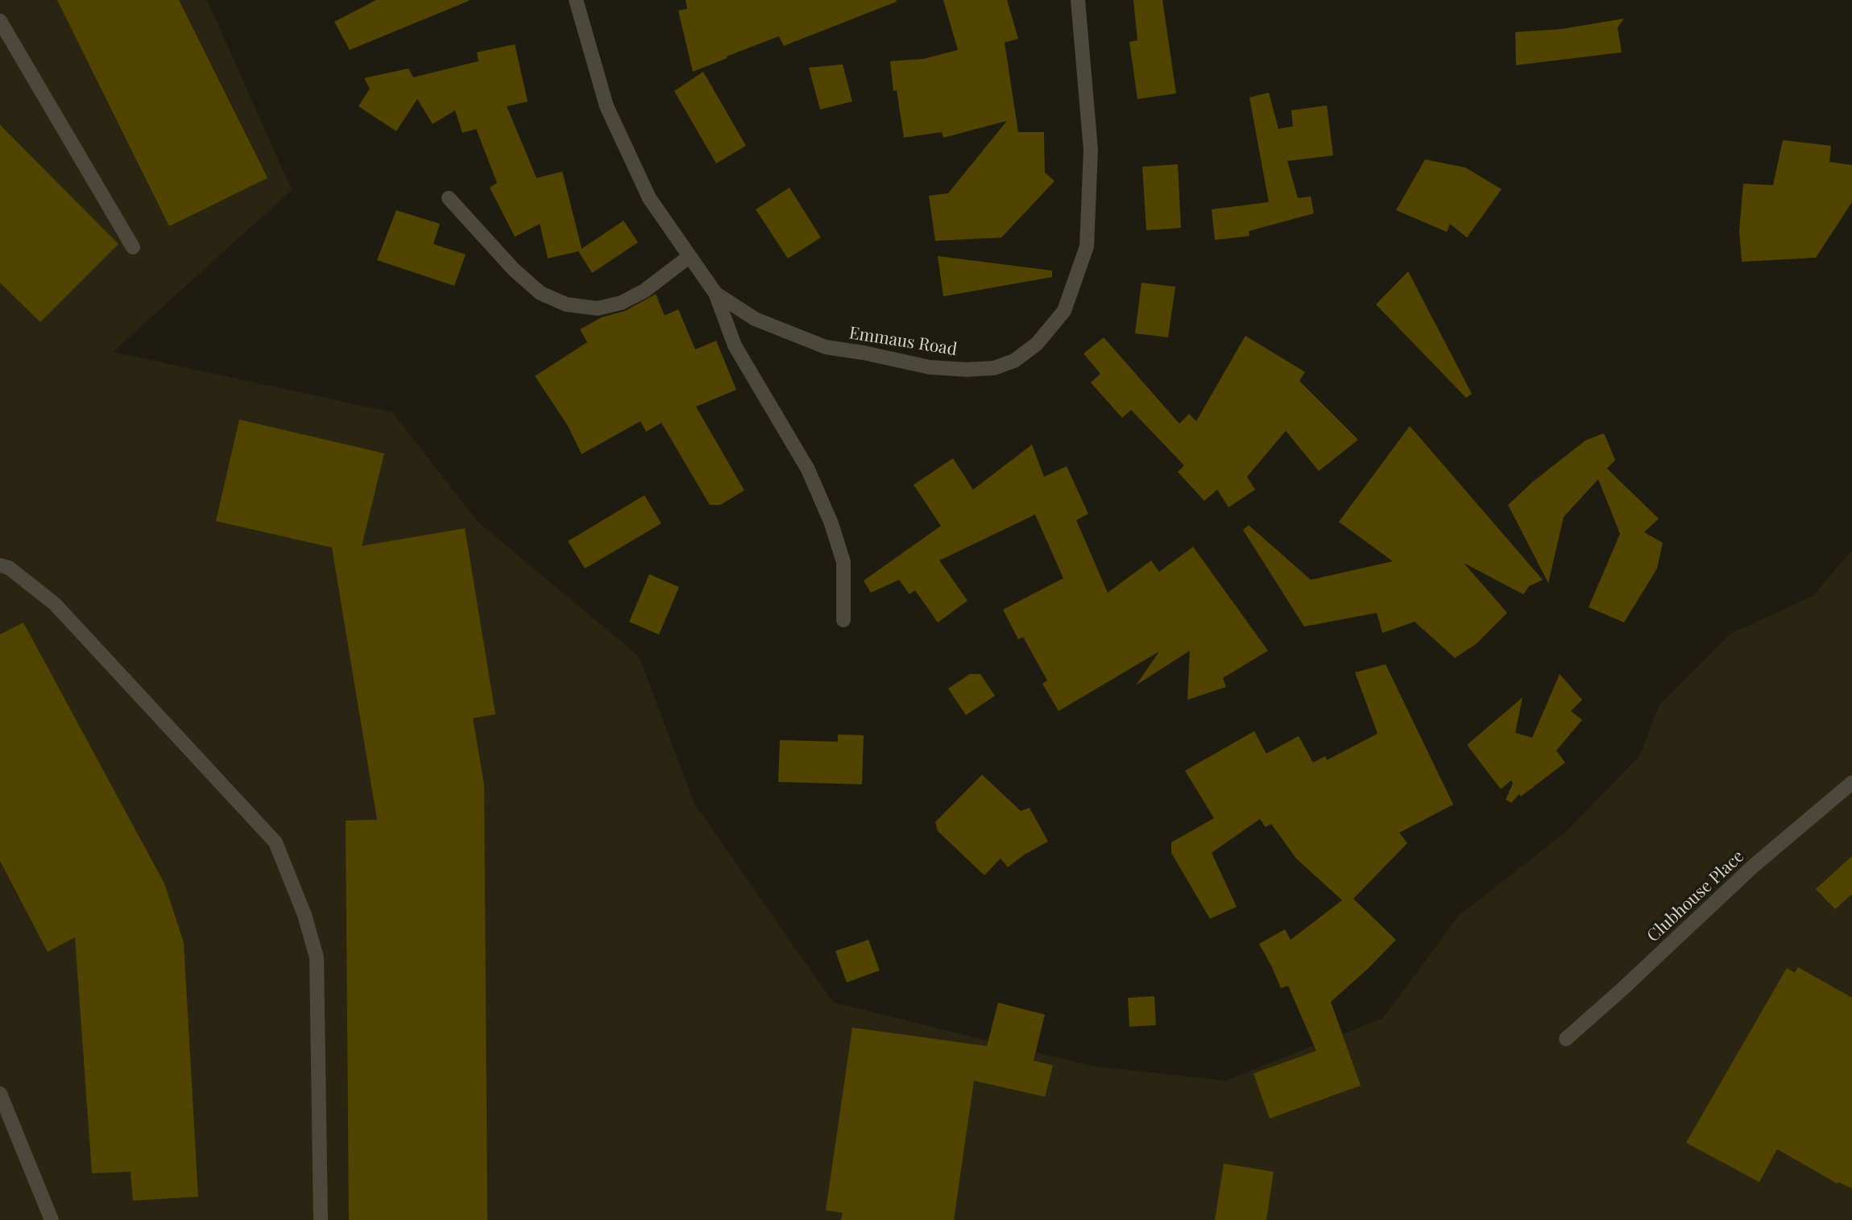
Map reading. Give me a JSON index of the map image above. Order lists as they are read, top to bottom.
{
  "streets": {
    "street": ["Emmaus Road", "Clubhouse Place"]
  }
}
